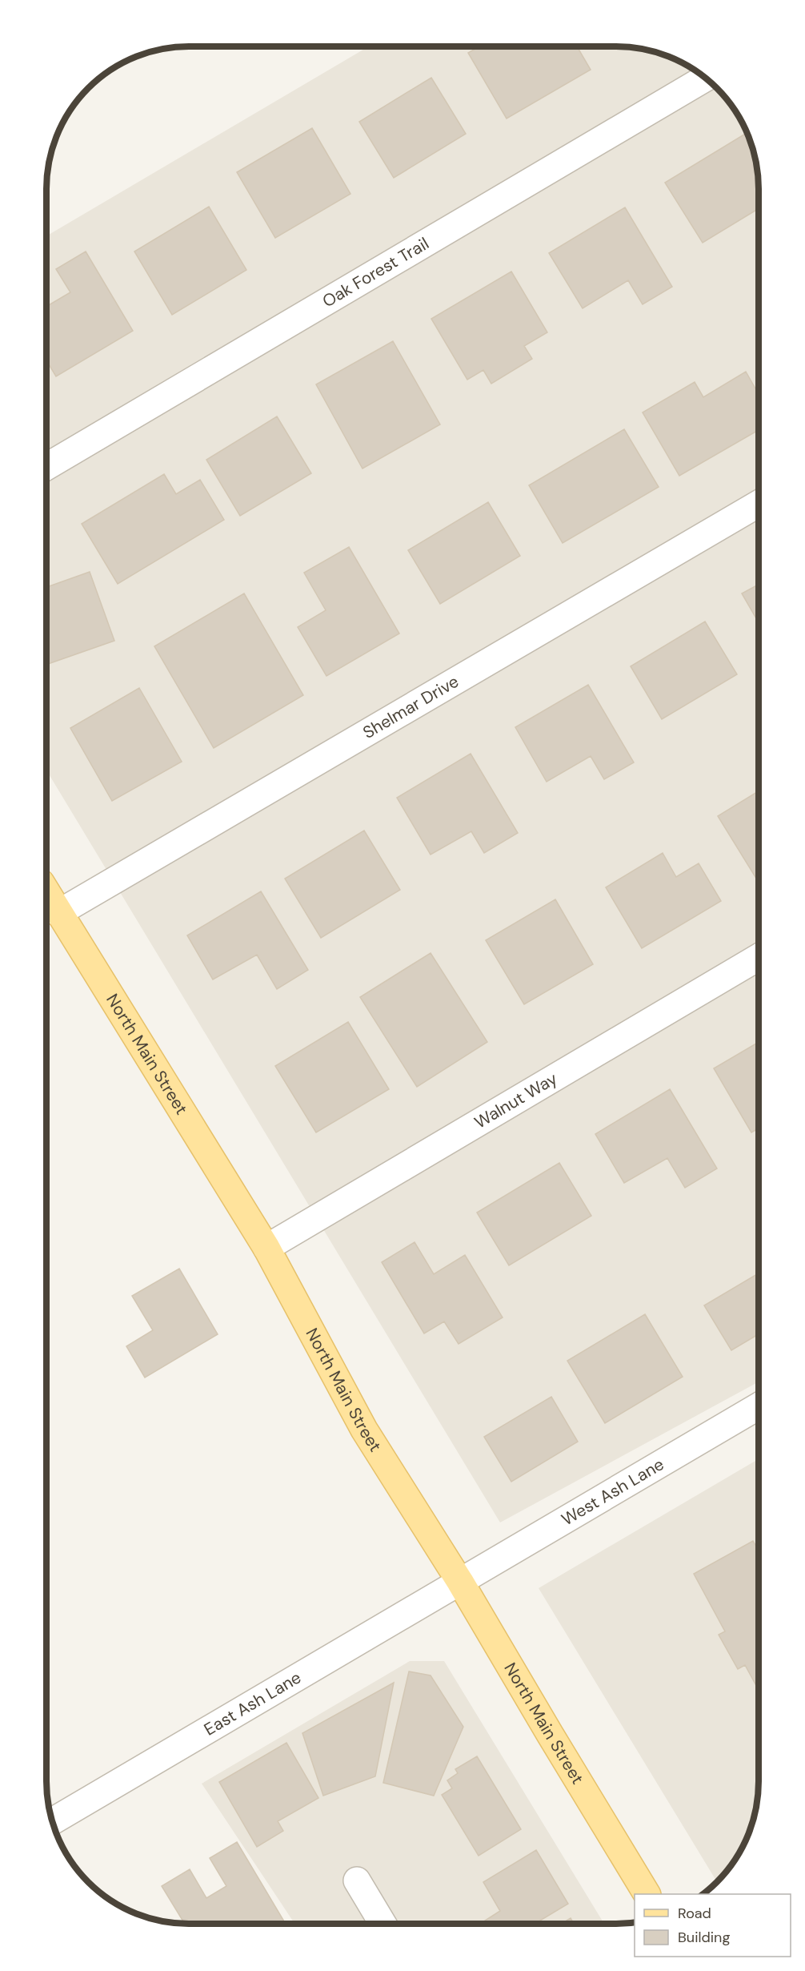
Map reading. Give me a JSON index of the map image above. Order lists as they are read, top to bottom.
{
  "streets": {
    "main road": ["North Main Street"],
    "street": [
      "Oak Forest Trail",
      "Shelmar Drive",
      "Walnut Way",
      "West Ash Lane",
      "East Ash Lane"
    ]
  },
  "crossings": [
    ["Shelmar Drive", "North Main Street"],
    ["North Main Street", "Walnut Way"],
    ["North Main Street", "West Ash Lane"],
    ["North Main Street", "East Ash Lane"],
    ["West Ash Lane", "East Ash Lane"]
  ],
  "legend": ["Road", "Building"]
}
